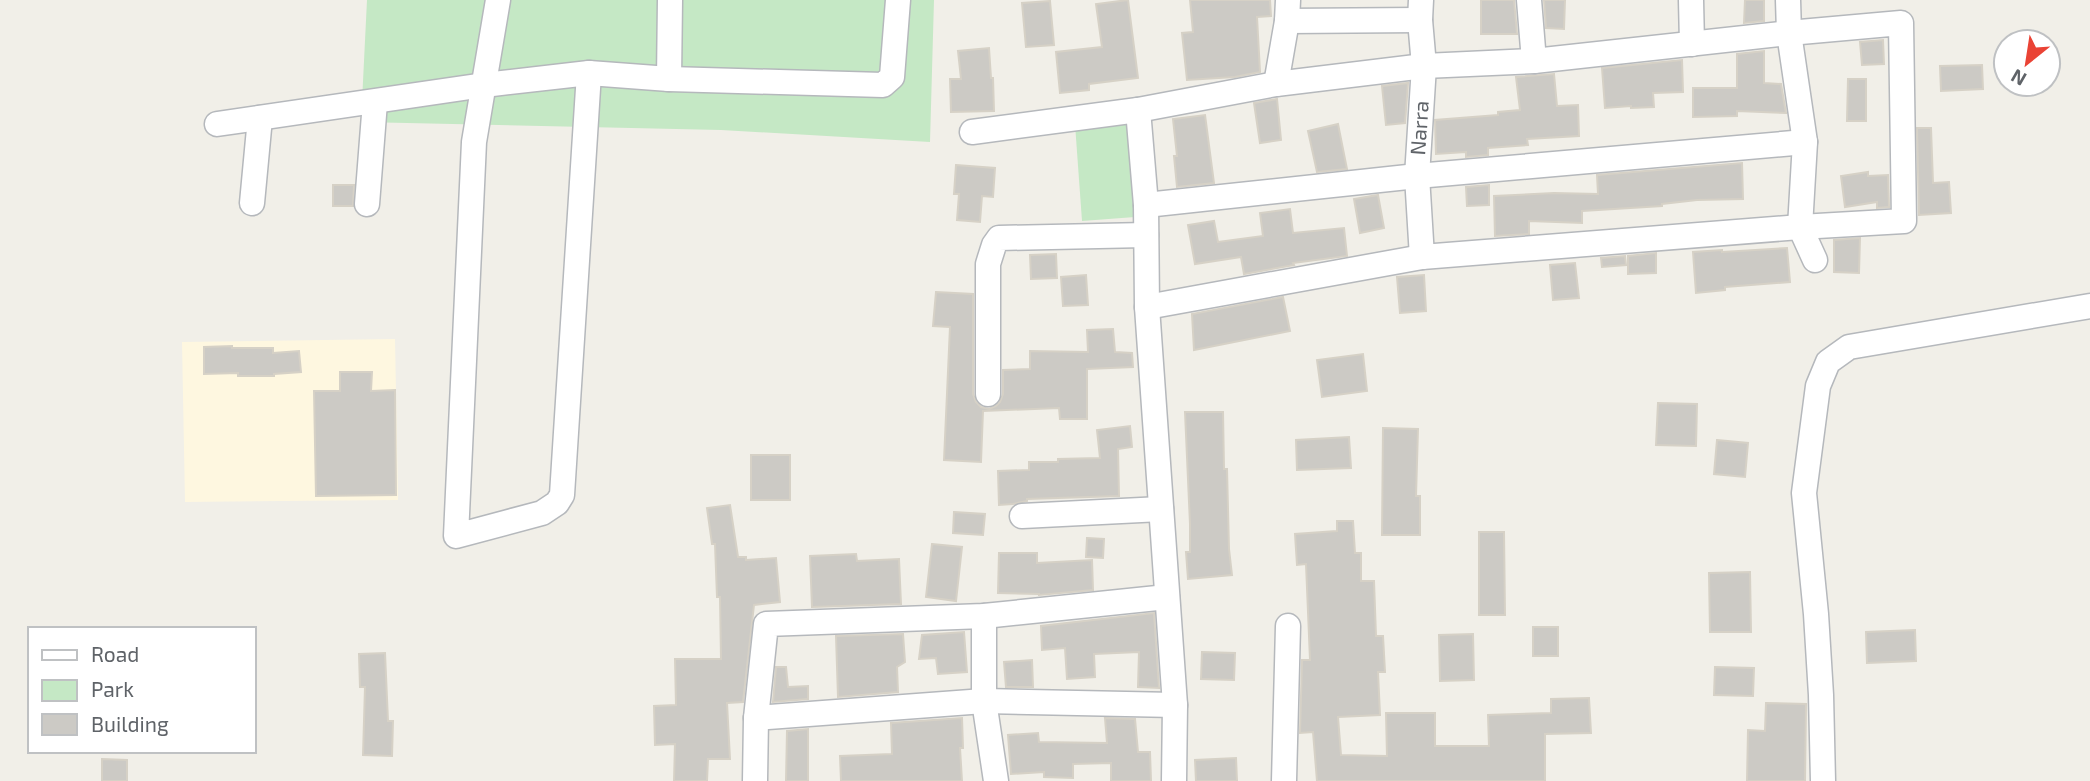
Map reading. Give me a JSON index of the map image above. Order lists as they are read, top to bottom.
{
  "streets": {
    "street": ["Narra"]
  },
  "legend": ["Road", "Park", "Building"],
  "north": "bottom left"
}
